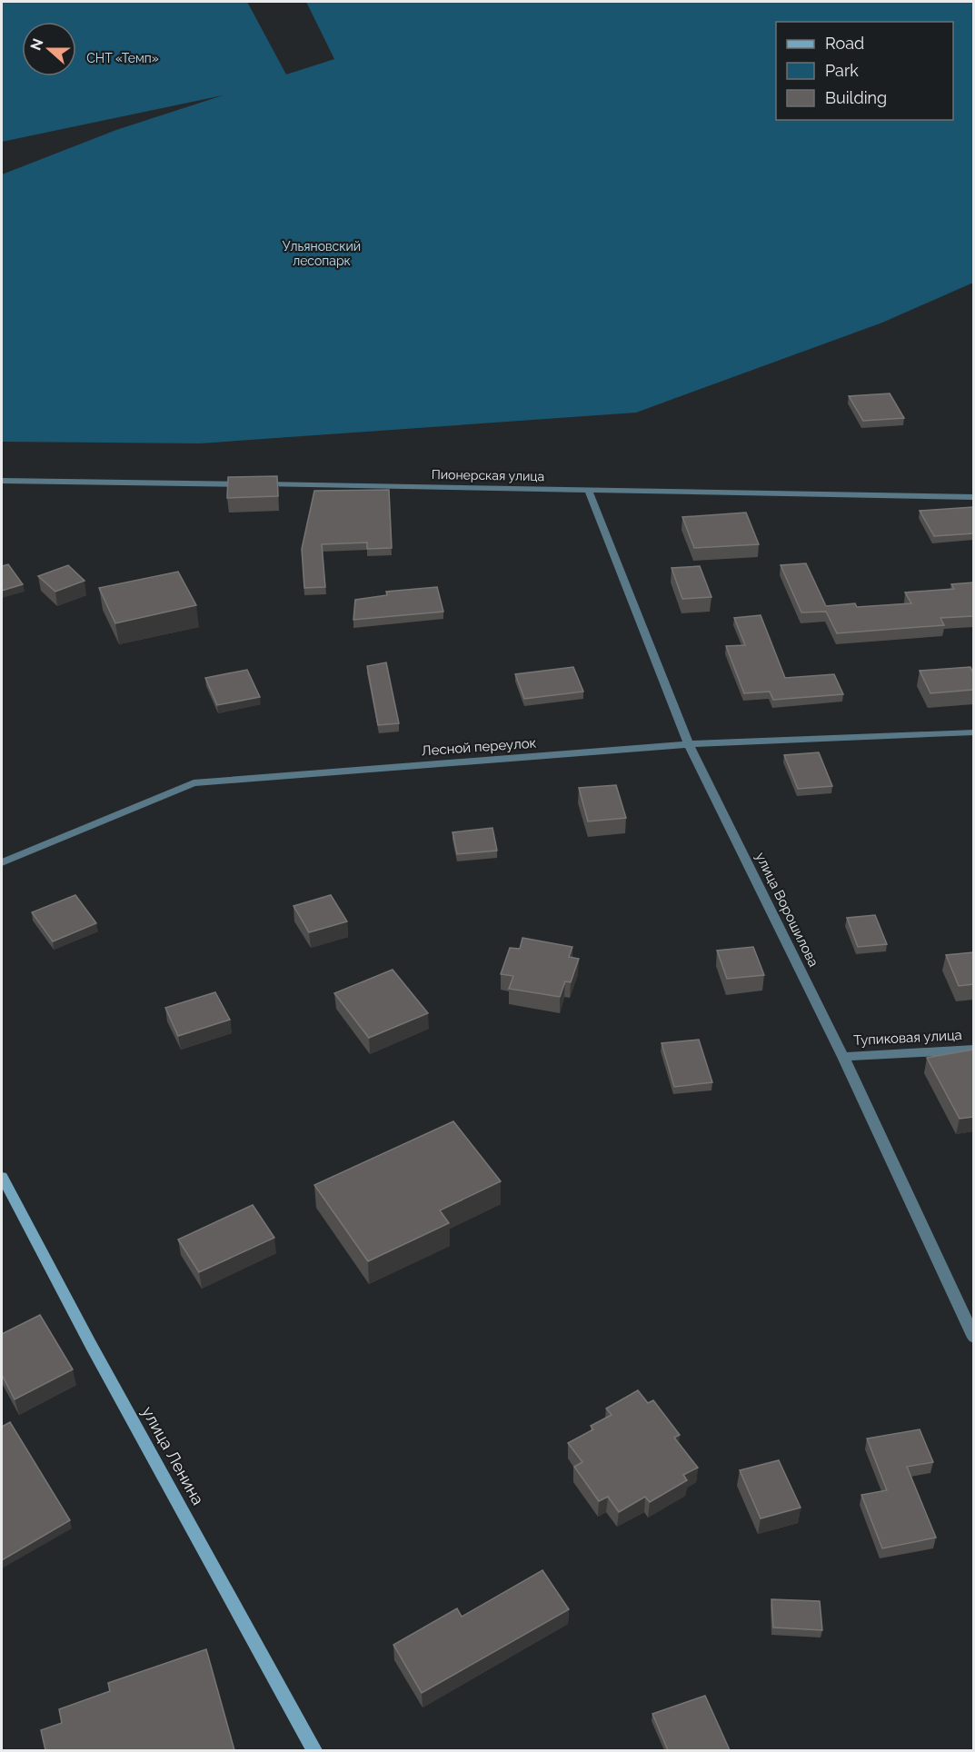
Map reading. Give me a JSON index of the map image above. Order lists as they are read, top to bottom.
{
  "streets": {
    "street": [
      "Пионерская улица",
      "Лесной переулок",
      "улица Ворошилова",
      "Тупиковая улица",
      "улица Ленина"
    ]
  },
  "crossings": [
    ["Пионерская улица", "улица Ворошилова"],
    ["Лесной переулок", "улица Ворошилова"],
    ["улица Ворошилова", "Тупиковая улица"]
  ],
  "parks": ["СНТ «Темп»", "Ульяновский лесопарк"],
  "legend": ["Road", "Park", "Building"],
  "north": "left"
}
